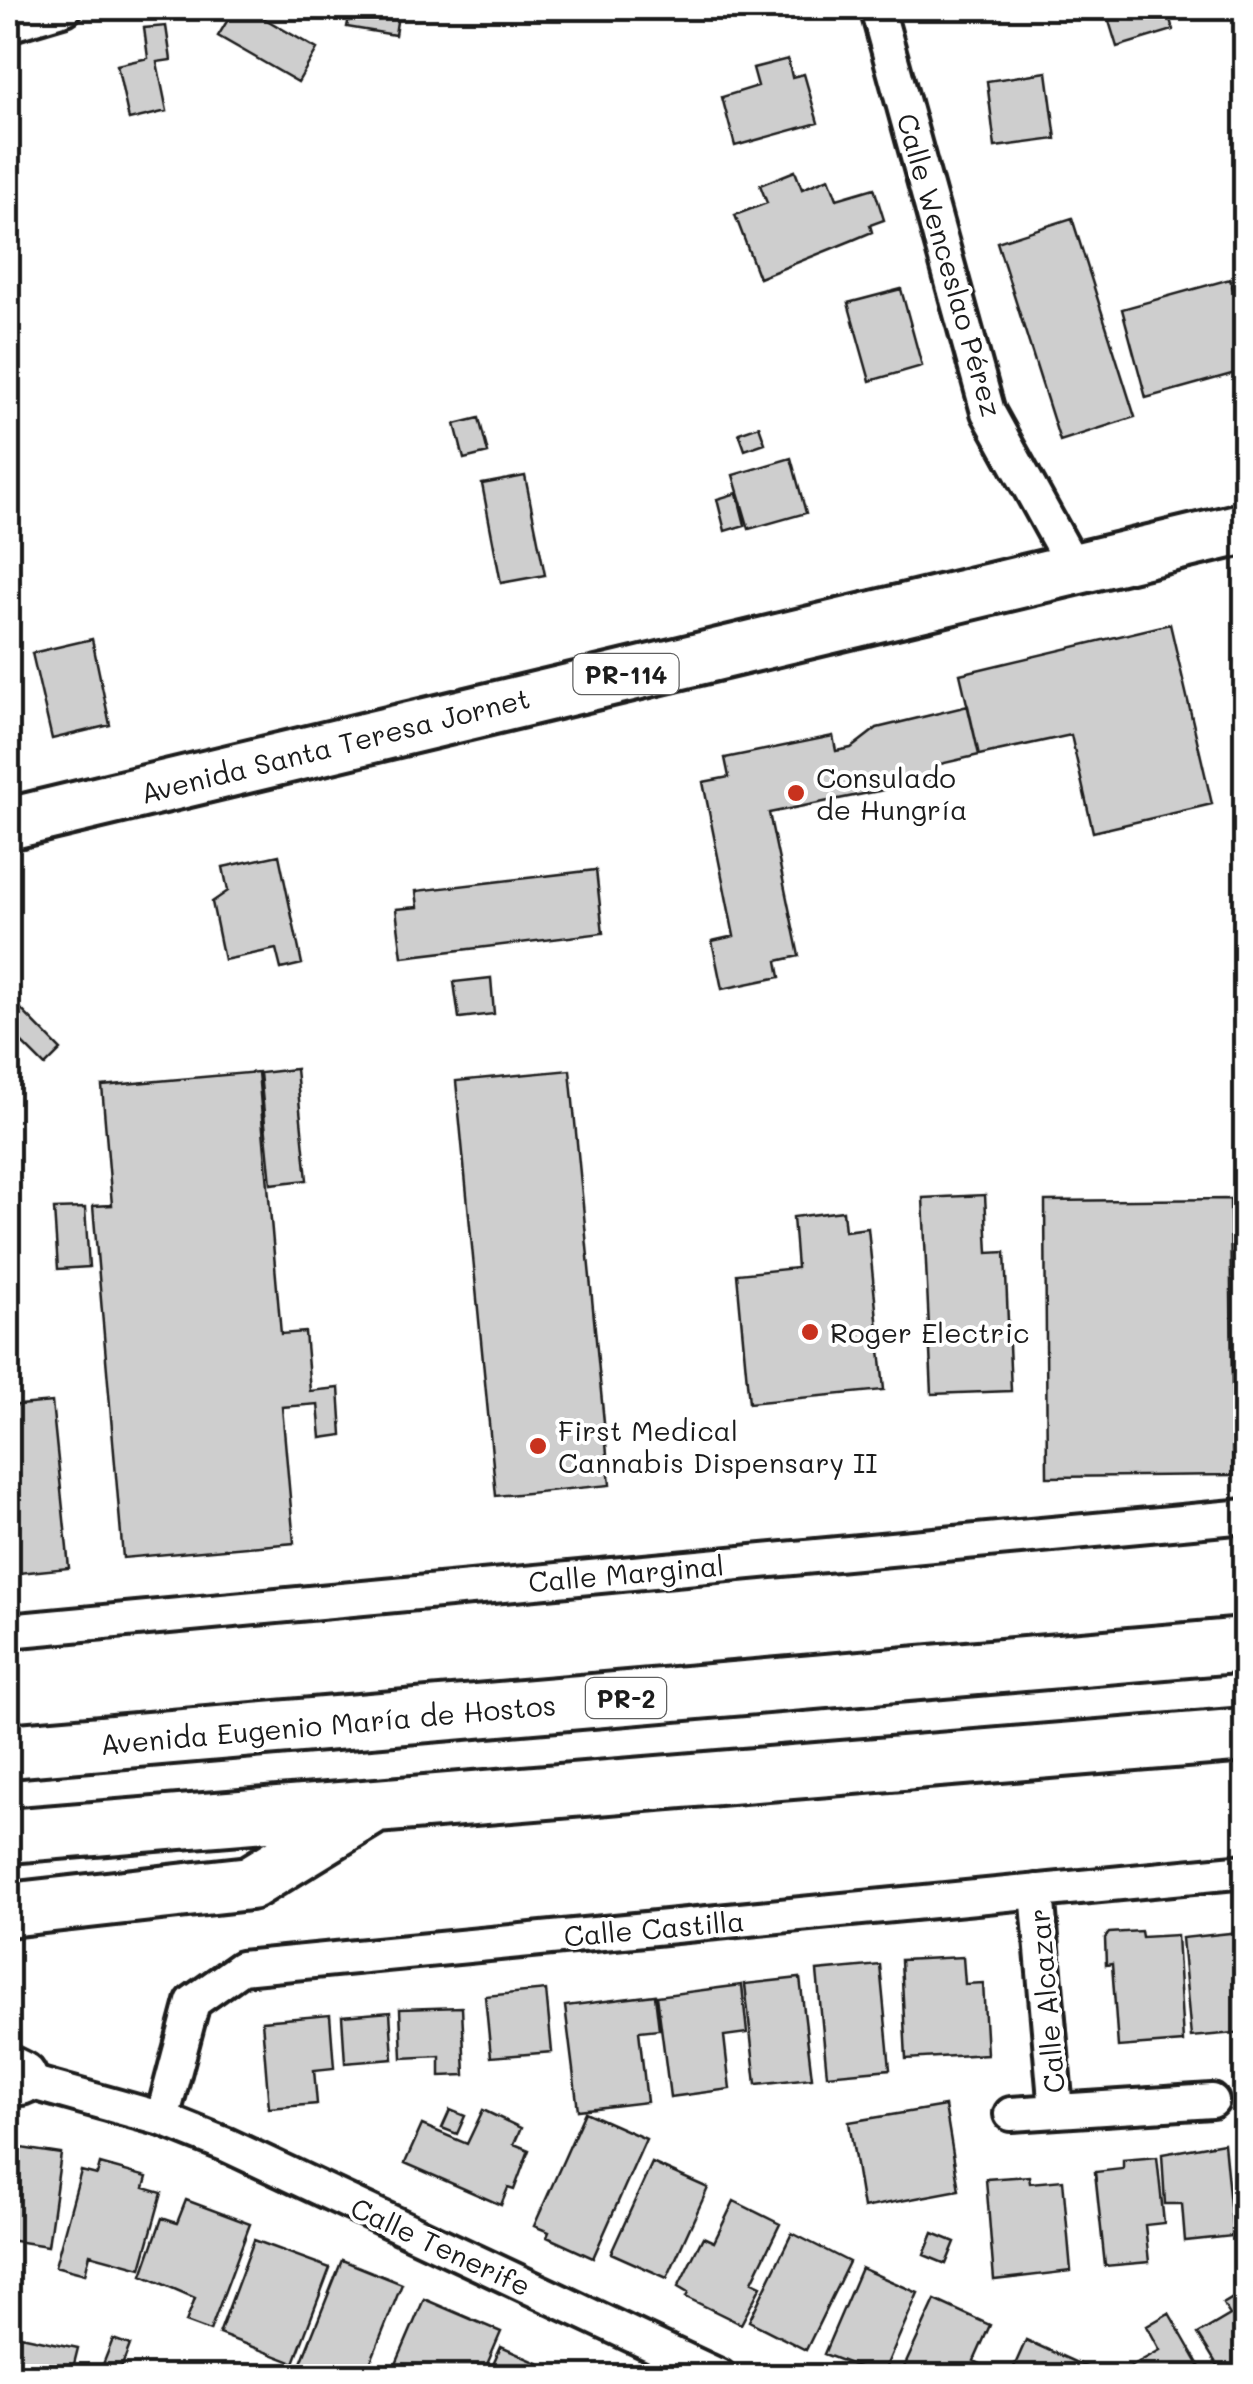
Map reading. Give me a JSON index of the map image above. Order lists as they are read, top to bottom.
{
  "streets": {
    "highway": ["PR-2", "Avenida Eugenio María de Hostos"],
    "main road": ["PR-114", "Avenida Santa Teresa Jornet"],
    "street": [
      "Calle Wenceslao Pérez",
      "Calle Marginal",
      "Calle Castilla",
      "Calle Alcazar",
      "Calle Tenerife"
    ]
  },
  "crossings": [
    ["Calle Wenceslao Pérez", "Avenida Santa Teresa Jornet"],
    ["Calle Castilla", "Calle Alcazar"],
    ["Calle Castilla", "Calle Tenerife"]
  ],
  "places": ["Consulado de Hungría", "Roger Electric", "First Medical Cannabis Dispensary II"]
}
